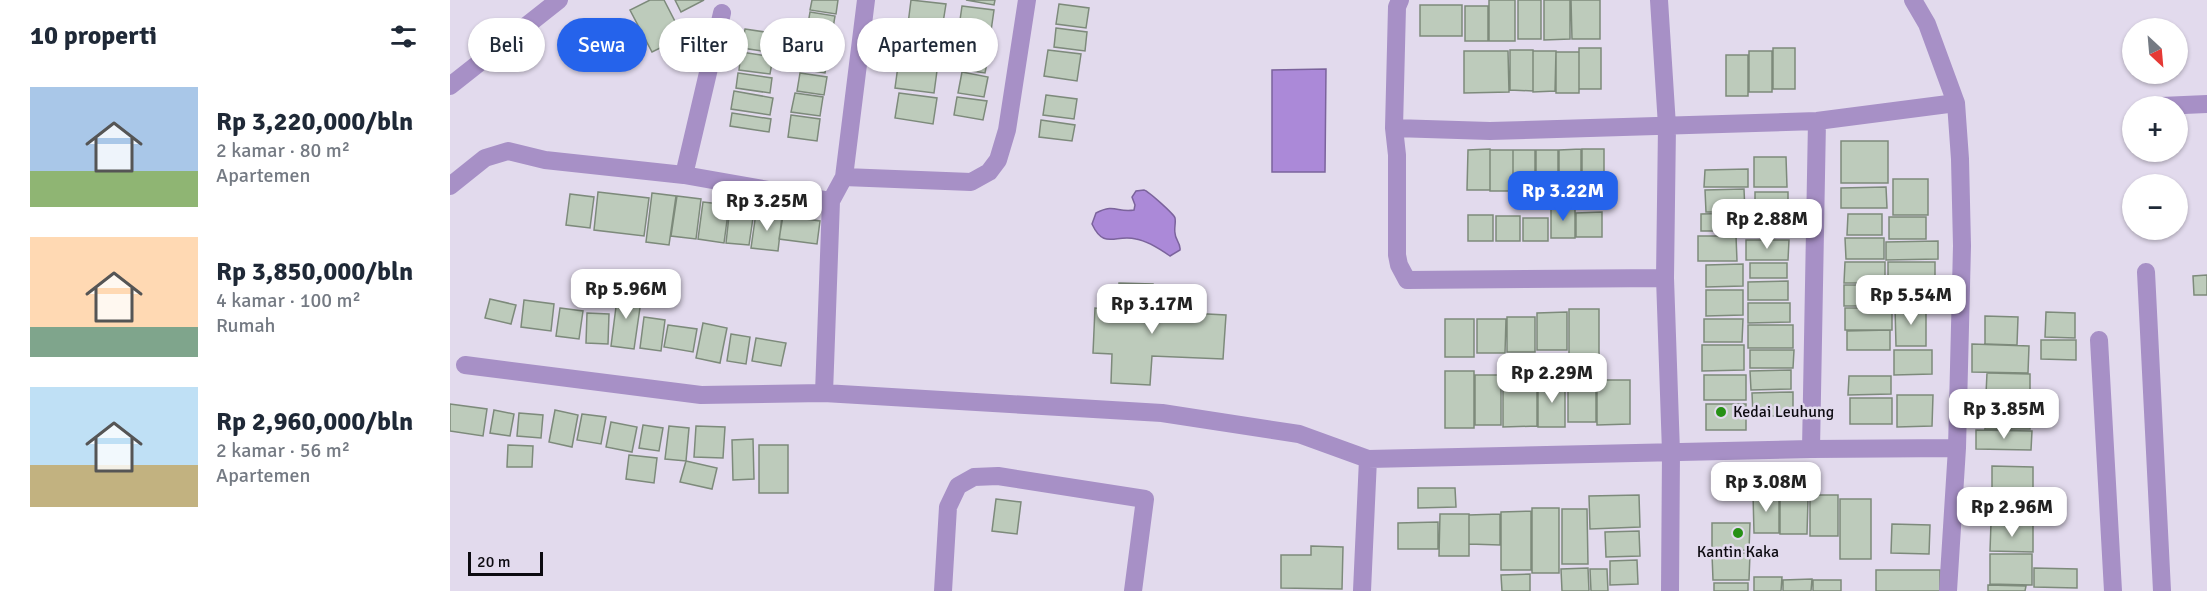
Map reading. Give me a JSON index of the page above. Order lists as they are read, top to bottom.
{
  "places": ["Kedai Leuhung", "Kantin Kaka"],
  "scale_bar": "20 m",
  "north": "bottom right",
  "page": {
    "heading": "10 properti",
    "map_buttons": ["+", "−"],
    "chip": [
      "Beli",
      "Sewa",
      "Filter",
      "Baru",
      "Apartemen"
    ],
    "list": [
      {
        "name": "Rp 3,220,000/bln",
        "note": "2 kamar · 80 m² · Apartemen"
      },
      {
        "name": "Rp 3,850,000/bln",
        "note": "4 kamar · 100 m² · Rumah"
      },
      {
        "name": "Rp 2,960,000/bln",
        "note": "2 kamar · 56 m² · Apartemen"
      }
    ],
    "price": [
      "Rp 3.22M",
      "Rp 3.25M",
      "Rp 2.88M",
      "Rp 5.96M",
      "Rp 5.54M",
      "Rp 3.17M",
      "Rp 2.29M",
      "Rp 3.85M",
      "Rp 3.08M",
      "Rp 2.96M"
    ],
    "scale": "20 m"
  }
}
